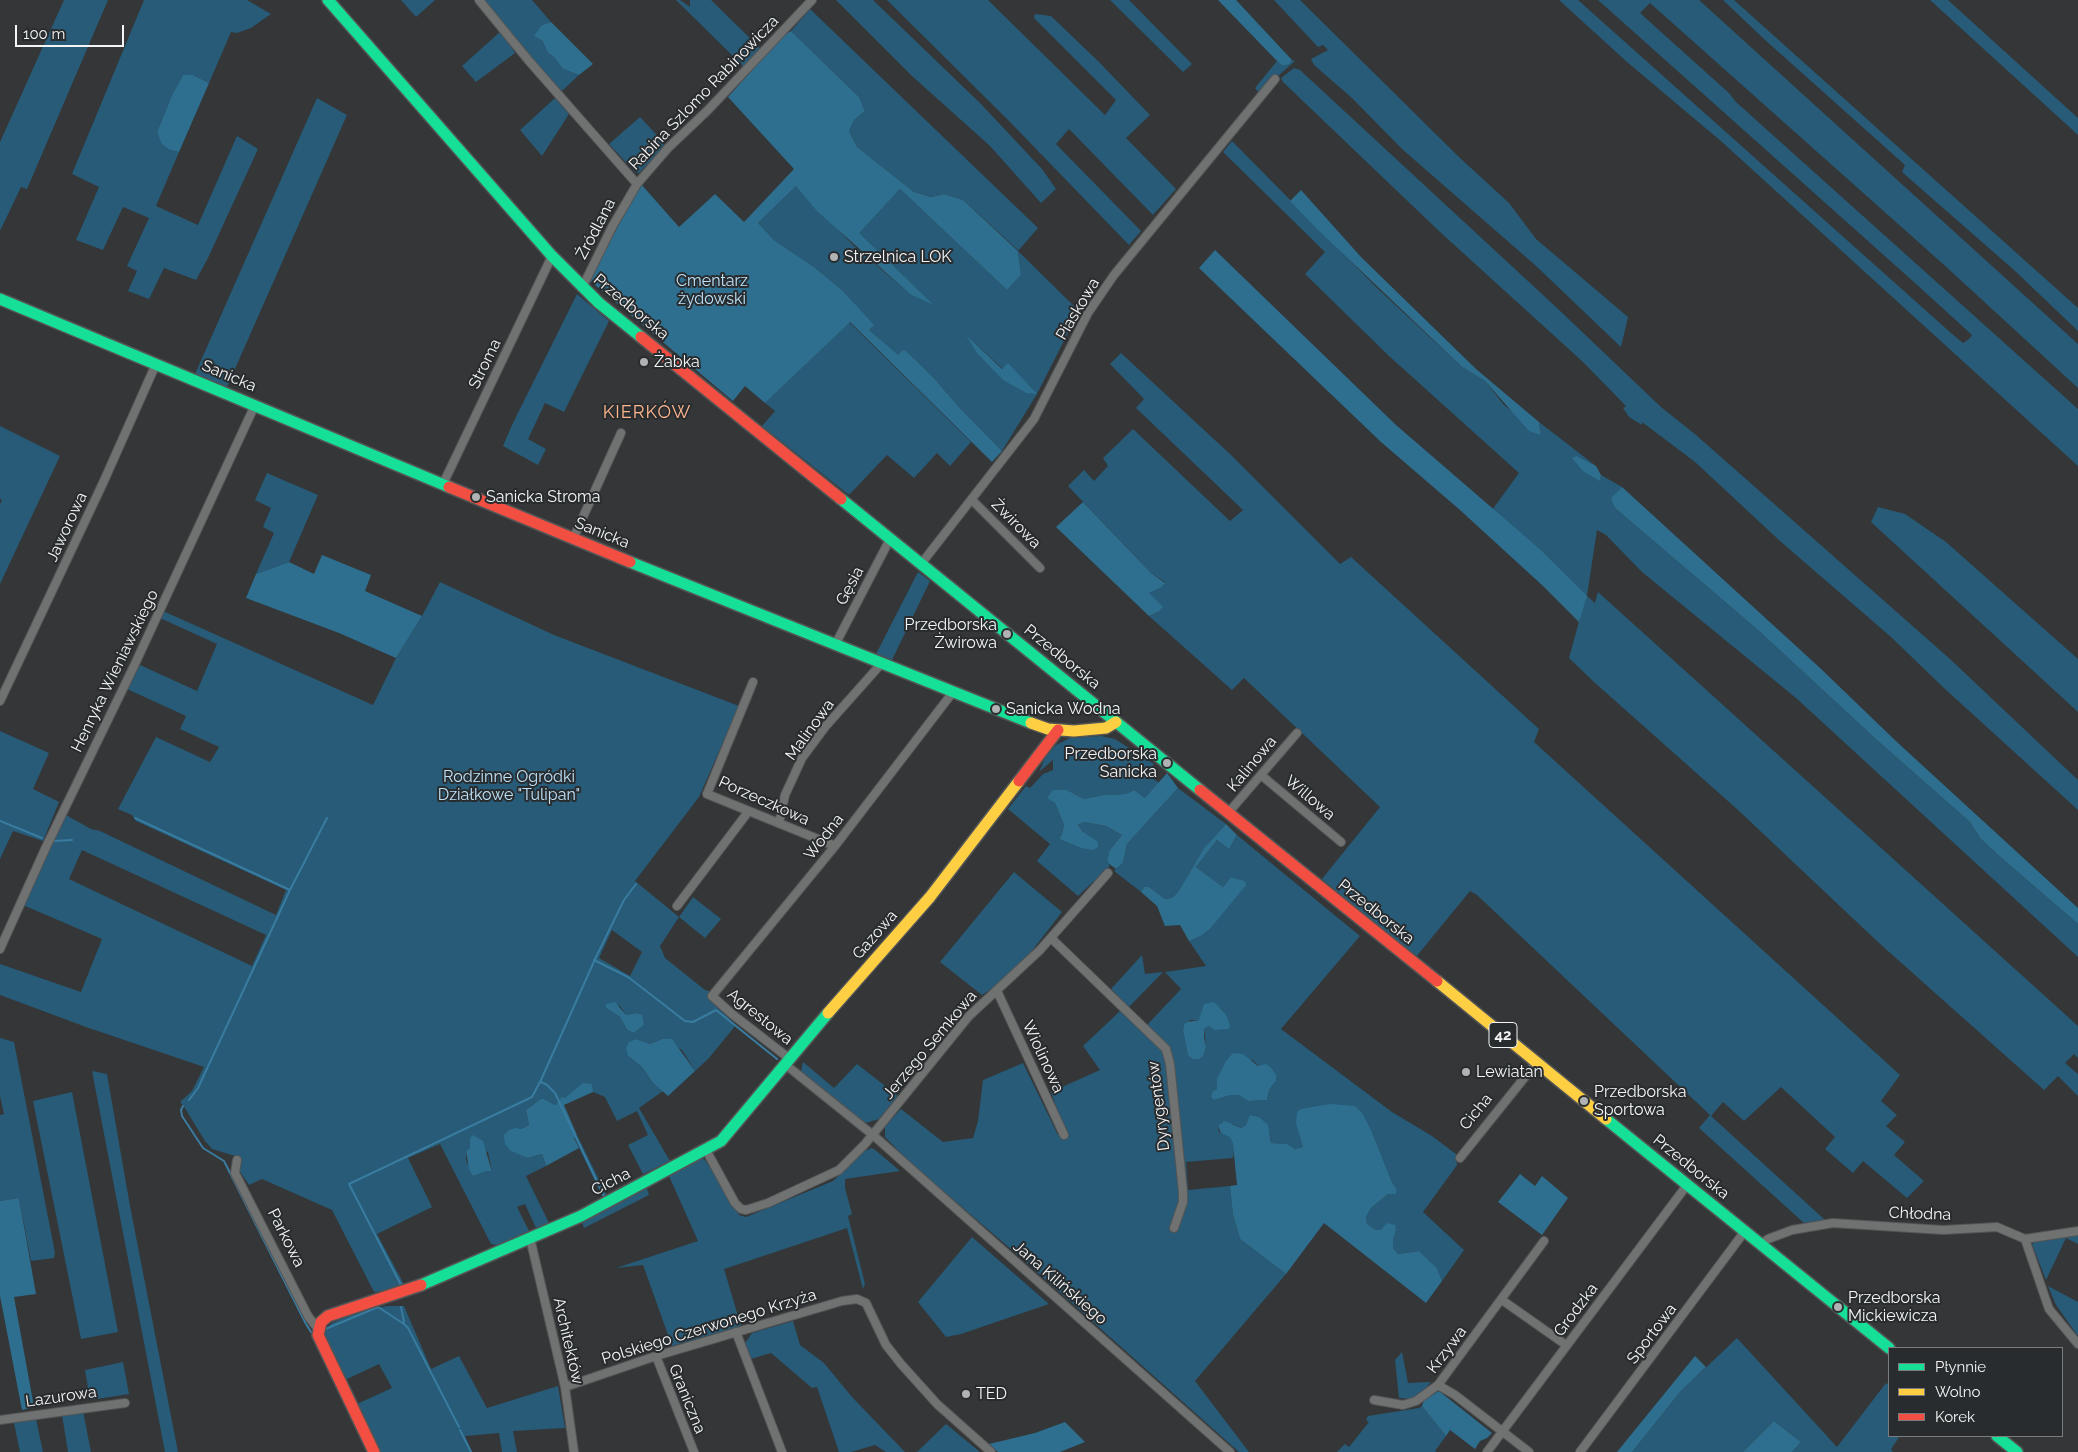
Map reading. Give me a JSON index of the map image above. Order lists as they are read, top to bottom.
{
  "streets": {
    "street": [
      "Rabina Szlomo Rabinowicza",
      "Źródlana",
      "Przedborska",
      "Piaskowa",
      "Stroma",
      "Sanicka",
      "Żwirowa",
      "Jaworowa",
      "Gęsia",
      "Henryka Wieniawskiego",
      "Malinowa",
      "Kalinowa",
      "Willowa",
      "Porzeczkowa",
      "Wodna",
      "Gazowa",
      "Agrestowa",
      "42",
      "Jerzego Semkowa",
      "Wiolinowa",
      "Dyrygentów",
      "Cicha",
      "Chłodna",
      "Parkowa",
      "Jana Kilińskiego",
      "Grodzka",
      "Polskiego Czerwonego Krzyża",
      "Sportowa",
      "Architektów",
      "Krzywa",
      "Lazurowa",
      "Graniczna"
    ]
  },
  "crossings": [
    ["Rabina Szlomo Rabinowicza", "Źródlana"],
    ["Źródlana", "Przedborska"],
    ["Przedborska", "Piaskowa"],
    ["Przedborska", "Stroma"],
    ["Przedborska", "Sanicka"],
    ["Przedborska", "Gęsia"],
    ["Przedborska", "Kalinowa"],
    ["Przedborska", "Cicha"],
    ["Przedborska", "Chłodna"],
    ["Przedborska", "Grodzka"],
    ["Przedborska", "Sportowa"],
    ["Piaskowa", "Żwirowa"],
    ["Stroma", "Sanicka"],
    ["Sanicka", "Jaworowa"],
    ["Sanicka", "Gęsia"],
    ["Sanicka", "Henryka Wieniawskiego"],
    ["Sanicka", "Malinowa"],
    ["Sanicka", "Wodna"],
    ["Sanicka", "Gazowa"],
    ["Malinowa", "Porzeczkowa"],
    ["Kalinowa", "Willowa"],
    ["Porzeczkowa", "Wodna"],
    ["Wodna", "Agrestowa"],
    ["Gazowa", "Agrestowa"],
    ["Gazowa", "Cicha"],
    ["Jerzego Semkowa", "Wiolinowa"],
    ["Jerzego Semkowa", "Dyrygentów"],
    ["Jerzego Semkowa", "Jana Kilińskiego"],
    ["Cicha", "Parkowa"],
    ["Cicha", "Architektów"],
    ["Polskiego Czerwonego Krzyża", "Architektów"],
    ["Polskiego Czerwonego Krzyża", "Graniczna"]
  ],
  "districts": ["KIERKÓW"],
  "parks": ["Cmentarz żydowski", "Rodzinne Ogródki Działkowe \"Tulipan\""],
  "places": [
    "Strzelnica LOK",
    "Żabka",
    "Sanicka Stroma",
    "Przedborska Żwirowa",
    "Sanicka Wodna",
    "Przedborska Sanicka",
    "Lewiatan",
    "Przedborska Sportowa",
    "Przedborska Mickiewicza",
    "TED"
  ],
  "legend": ["Płynnie", "Wolno", "Korek"],
  "scale_bar": "100 m"
}
